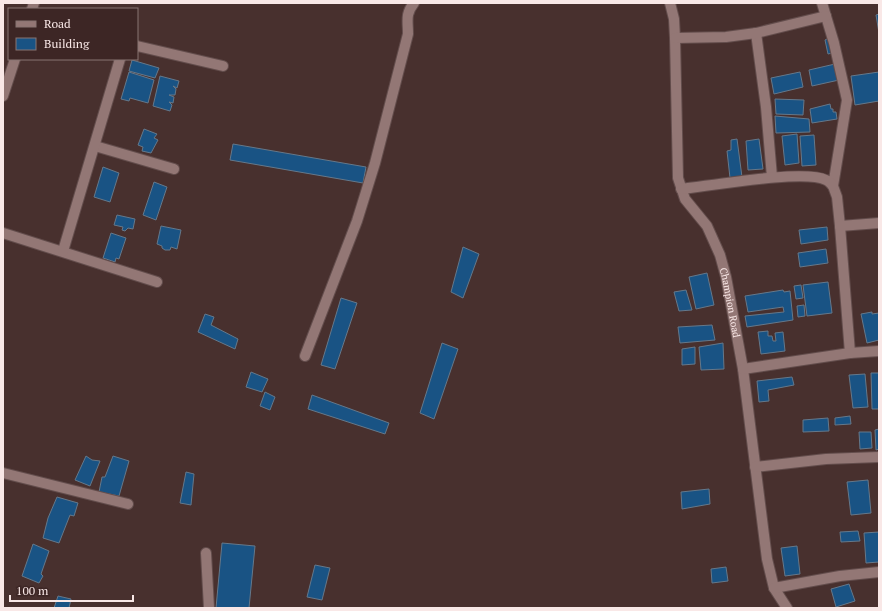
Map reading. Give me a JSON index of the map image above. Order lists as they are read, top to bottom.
{
  "streets": {
    "street": ["Champion Road"]
  },
  "legend": ["Road", "Building"],
  "scale_bar": "100 m"
}
